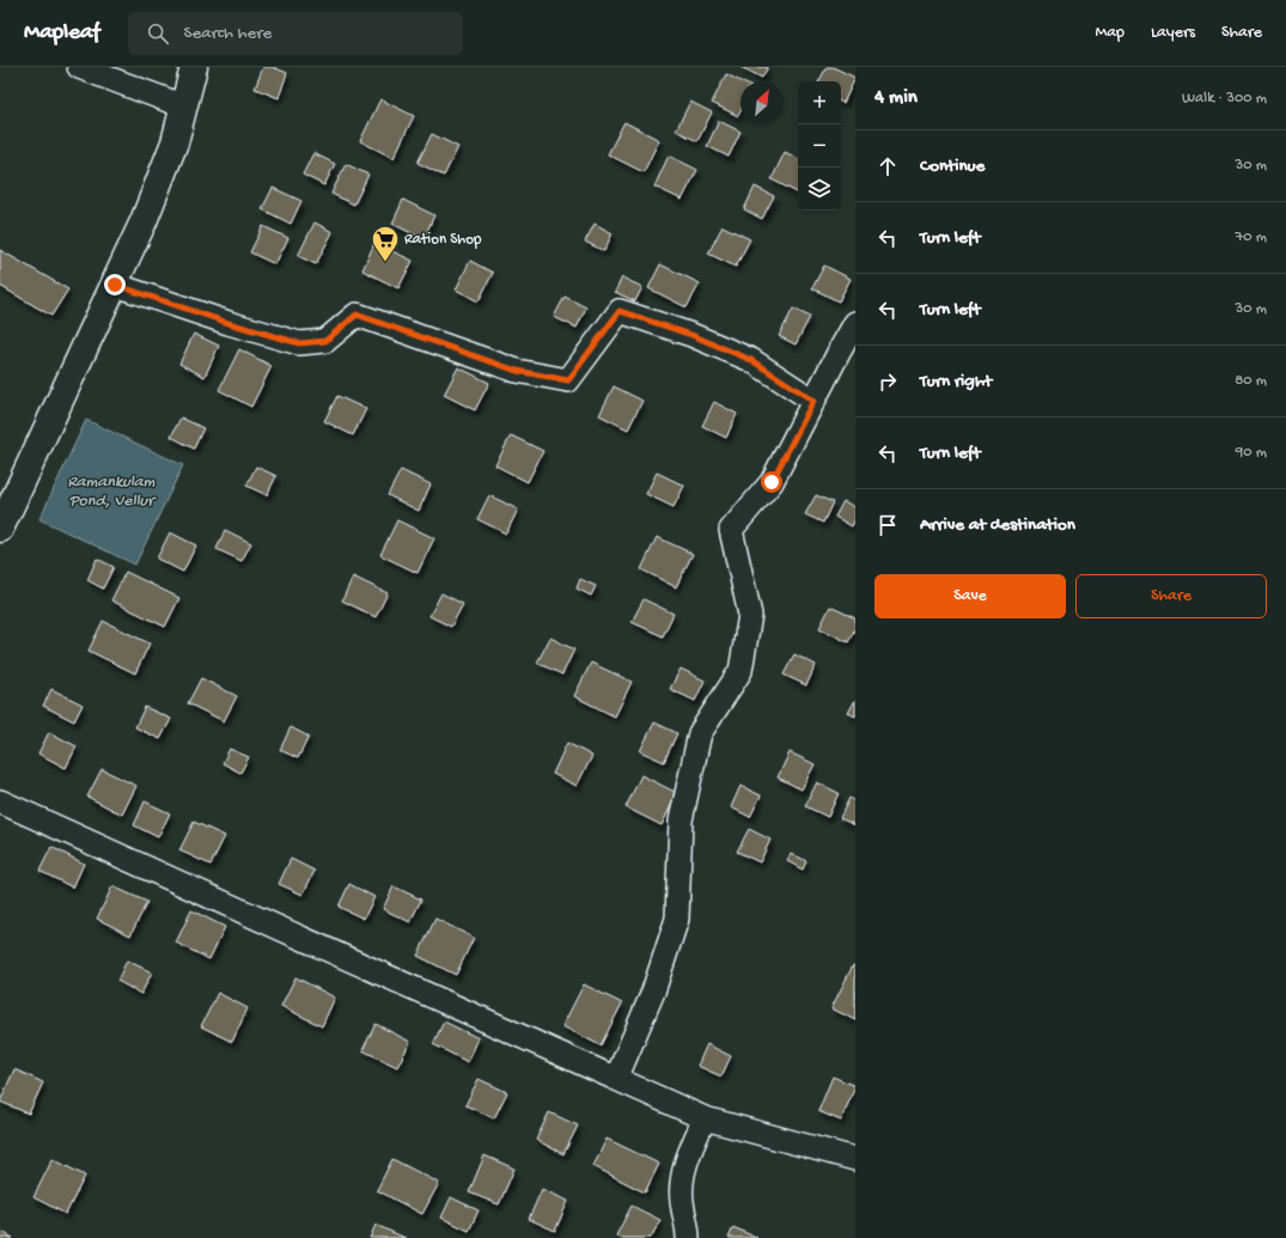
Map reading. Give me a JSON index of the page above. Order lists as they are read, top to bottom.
{
  "water": ["Ramankulam Pond, Vellur"],
  "places": {
    "supermarket": ["Ration Shop"]
  },
  "north": "top right",
  "page": {
    "header": "Mapleaf",
    "search": "Search here",
    "nav": ["Map", "Layers", "Share"],
    "heading": ["4 min", "Walk · 300 m"],
    "map_buttons": ["+", "−"],
    "list": [
      ["Continue", "30 m"],
      ["Turn left", "70 m"],
      ["Turn left", "30 m"],
      ["Turn right", "80 m"],
      ["Turn left", "90 m"],
      "Arrive at destination"
    ],
    "buttons": ["Save", "Share"]
  }
}
